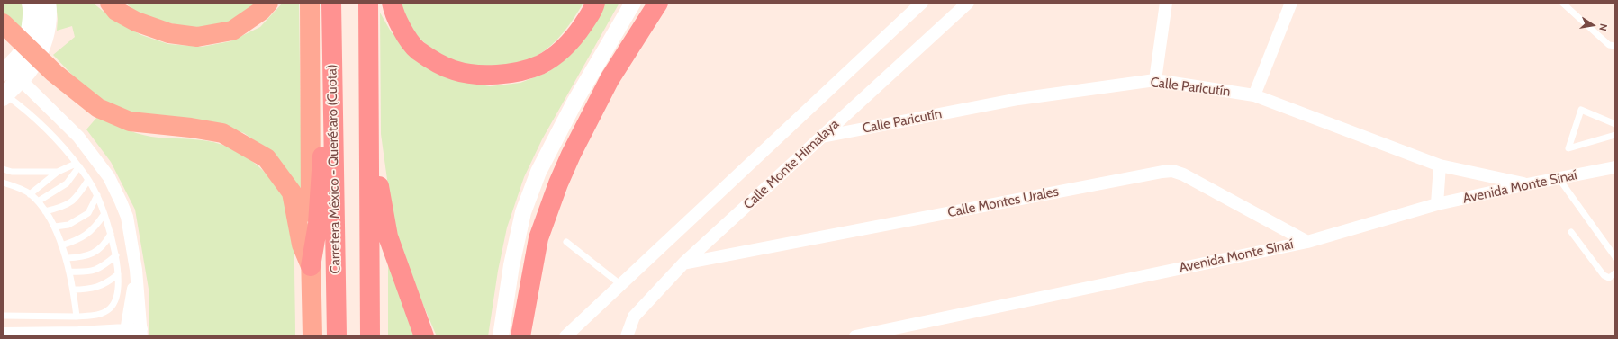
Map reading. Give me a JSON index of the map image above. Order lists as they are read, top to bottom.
{
  "streets": {
    "highway": ["Carretera México - Querétaro (Cuota)"],
    "street": [
      "Calle Paricutín",
      "Calle Monte Himalaya",
      "Avenida Monte Sinaí",
      "Calle Montes Urales"
    ]
  },
  "crossings": [
    ["Calle Paricutín", "Calle Monte Himalaya"],
    ["Calle Paricutín", "Avenida Monte Sinaí"],
    ["Calle Monte Himalaya", "Calle Montes Urales"],
    ["Avenida Monte Sinaí", "Calle Montes Urales"]
  ],
  "north": "right"
}
